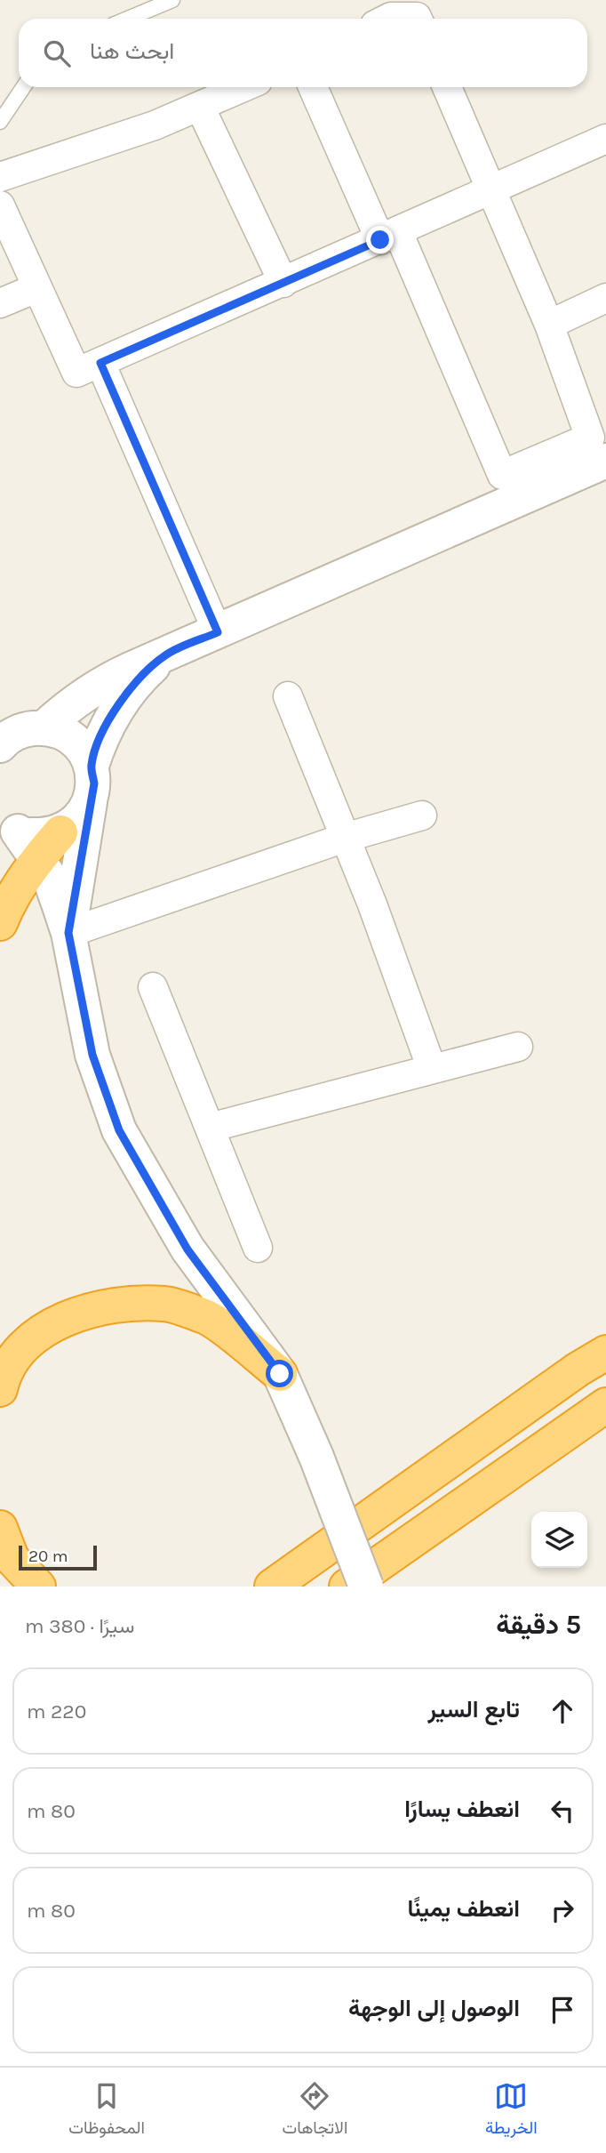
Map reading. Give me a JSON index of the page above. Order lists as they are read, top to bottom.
{
  "scale_bar": "20 m",
  "page": {
    "search": "ابحث هنا",
    "scale": "20 m",
    "heading": ["5 دقيقة", "سيرًا · 380 m"],
    "list": [
      ["تابع السير", "220 m"],
      ["انعطف يسارًا", "80 m"],
      ["انعطف يمينًا", "80 m"],
      "الوصول إلى الوجهة"
    ],
    "nav": ["الخريطة", "الاتجاهات", "المحفوظات"]
  }
}
